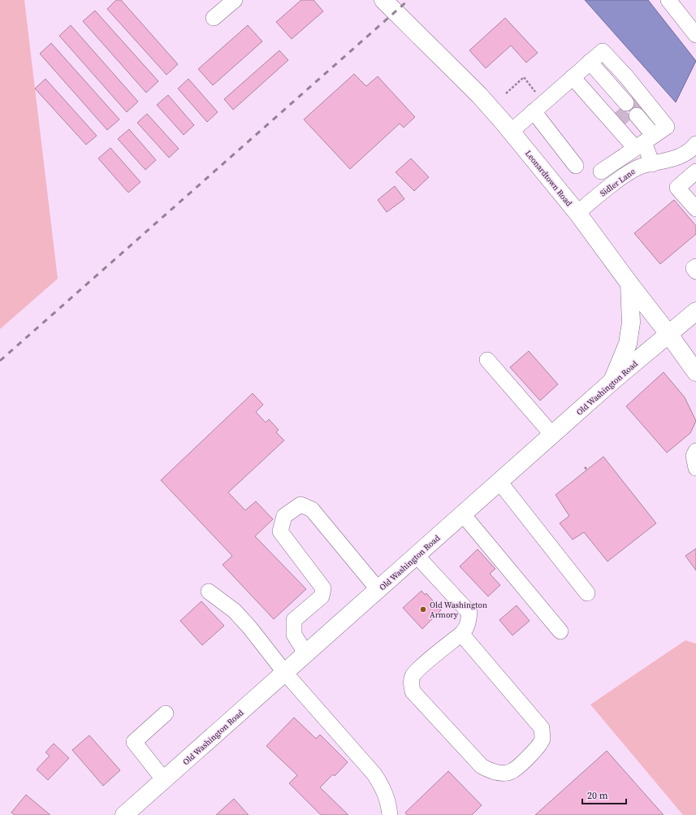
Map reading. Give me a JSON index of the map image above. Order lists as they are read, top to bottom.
{
  "streets": {
    "main road": ["Leonardtown Road", "Old Washington Road"],
    "street": ["Sidler Lane"]
  },
  "crossings": [
    ["Leonardtown Road", "Sidler Lane"],
    ["Leonardtown Road", "Old Washington Road"]
  ],
  "places": ["Old Washington Armory"],
  "scale_bar": "20 m"
}
